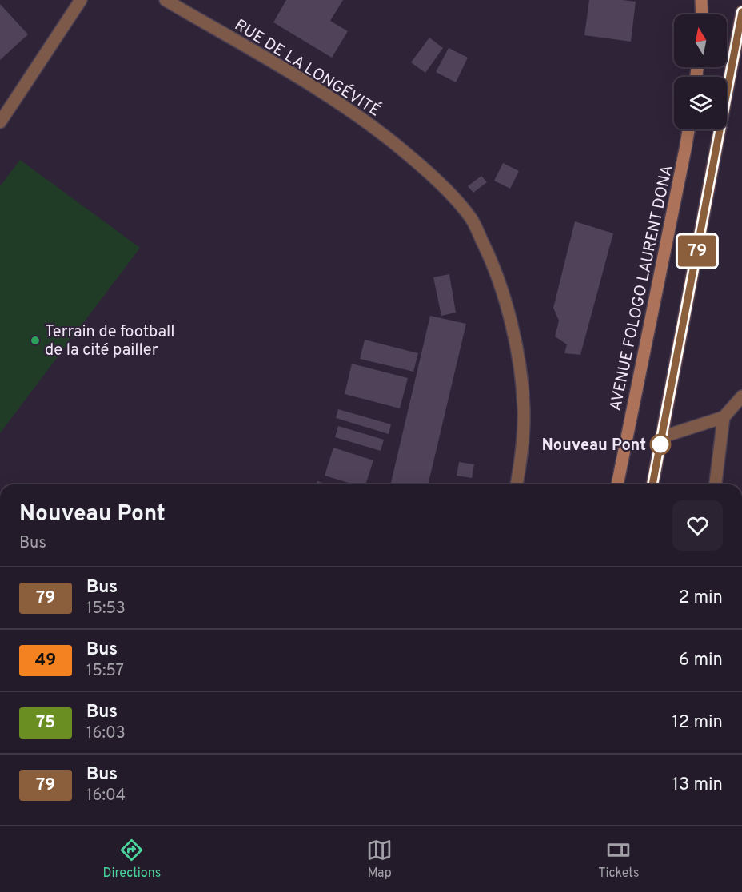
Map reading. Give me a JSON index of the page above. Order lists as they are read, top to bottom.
{
  "streets": {
    "main road": ["AVENUE FOLOGO LAURENT DONA"],
    "street": ["RUE DE LA LONGÉVITÉ"]
  },
  "places": ["Terrain de football de la cité pailler", "Nouveau Pont"],
  "lines": ["bus line 79"],
  "north": "top",
  "page": {
    "on_map": "79",
    "heading": ["Nouveau Pont", "Bus"],
    "list": [
      {
        "mark": "79",
        "name": "Bus",
        "note": "15:53",
        "value": "2 min"
      },
      {
        "mark": "49",
        "name": "Bus",
        "note": "15:57",
        "value": "6 min"
      },
      {
        "mark": "75",
        "name": "Bus",
        "note": "16:03",
        "value": "12 min"
      },
      {
        "mark": "79",
        "name": "Bus",
        "note": "16:04",
        "value": "13 min"
      }
    ],
    "tabs": ["Directions", "Map", "Tickets"]
  }
}
